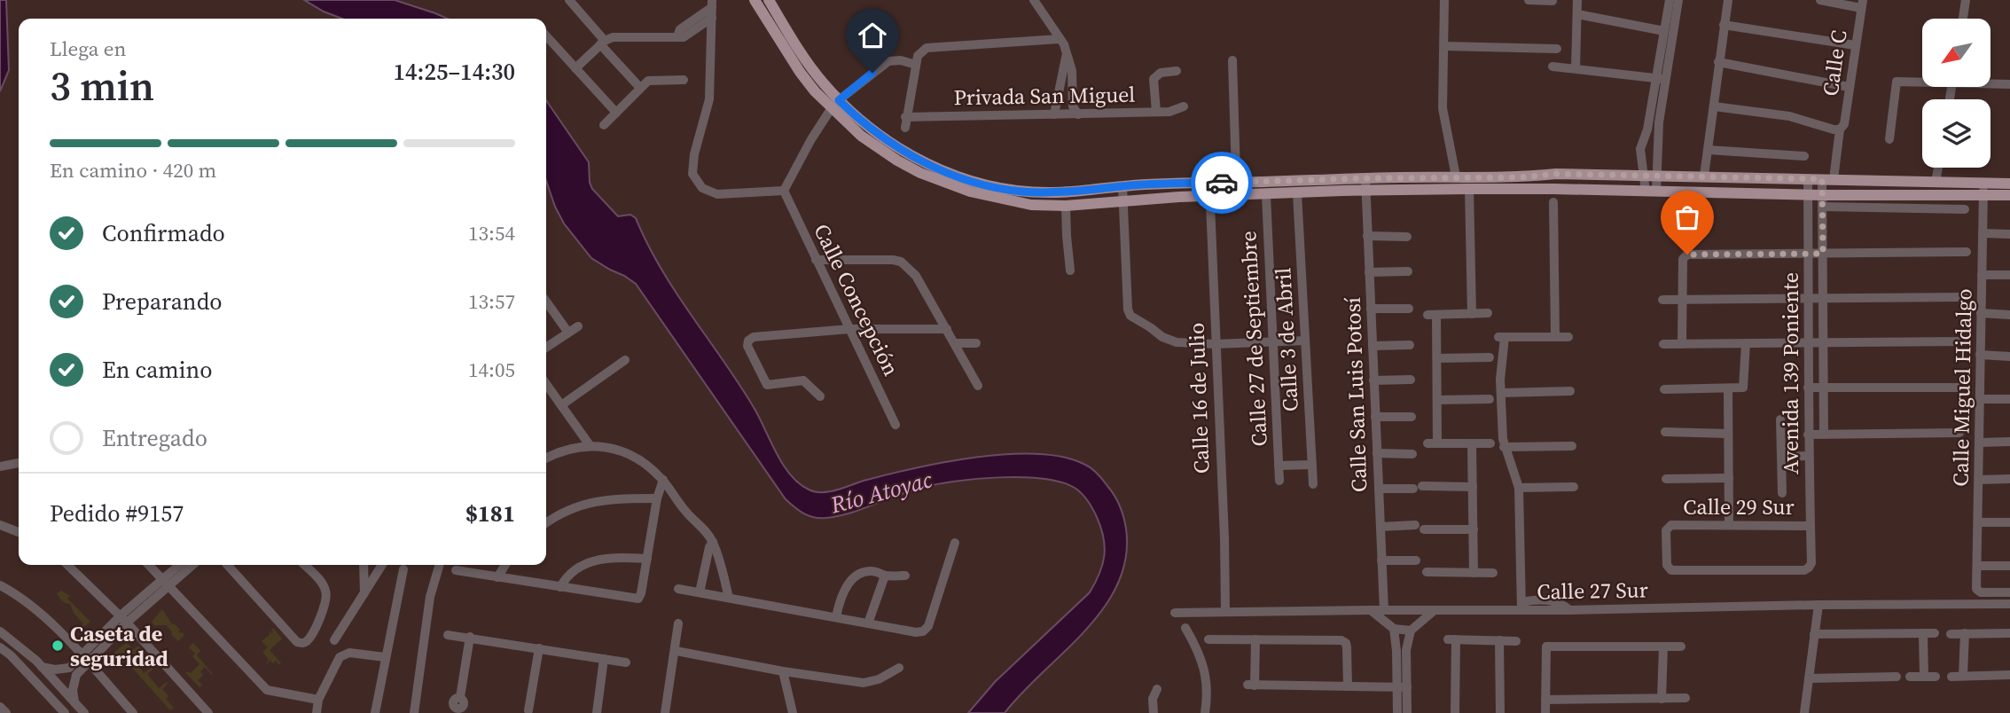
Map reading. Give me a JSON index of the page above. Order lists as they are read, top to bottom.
{
  "streets": {
    "street": [
      "Calle C",
      "Privada San Miguel",
      "Calle Concepción",
      "Calle 27 de Septiembre",
      "Calle 3 de Abril",
      "Avenida 139 Poniente",
      "Calle Miguel Hidalgo",
      "Calle San Luis Potosí",
      "Calle 16 de Julio",
      "Calle 29 Sur",
      "Calle 27 Sur"
    ]
  },
  "crossings": [
    ["Calle C", "Avenida 139 Poniente"],
    ["Avenida 139 Poniente", "Calle 29 Sur"],
    ["Calle San Luis Potosí", "Calle 27 Sur"],
    ["Calle 16 de Julio", "Calle 27 Sur"]
  ],
  "water": ["Río Atoyac"],
  "places": ["Caseta de seguridad"],
  "north": "bottom left",
  "page": {
    "heading": ["3 min", "Llega en", "14:25–14:30"],
    "panel": ["Pedido #9157", "$181"],
    "bar": "En camino · 420 m",
    "list": [
      ["Confirmado", "13:54"],
      ["Preparando", "13:57"],
      ["En camino", "14:05"],
      "Entregado"
    ]
  }
}
